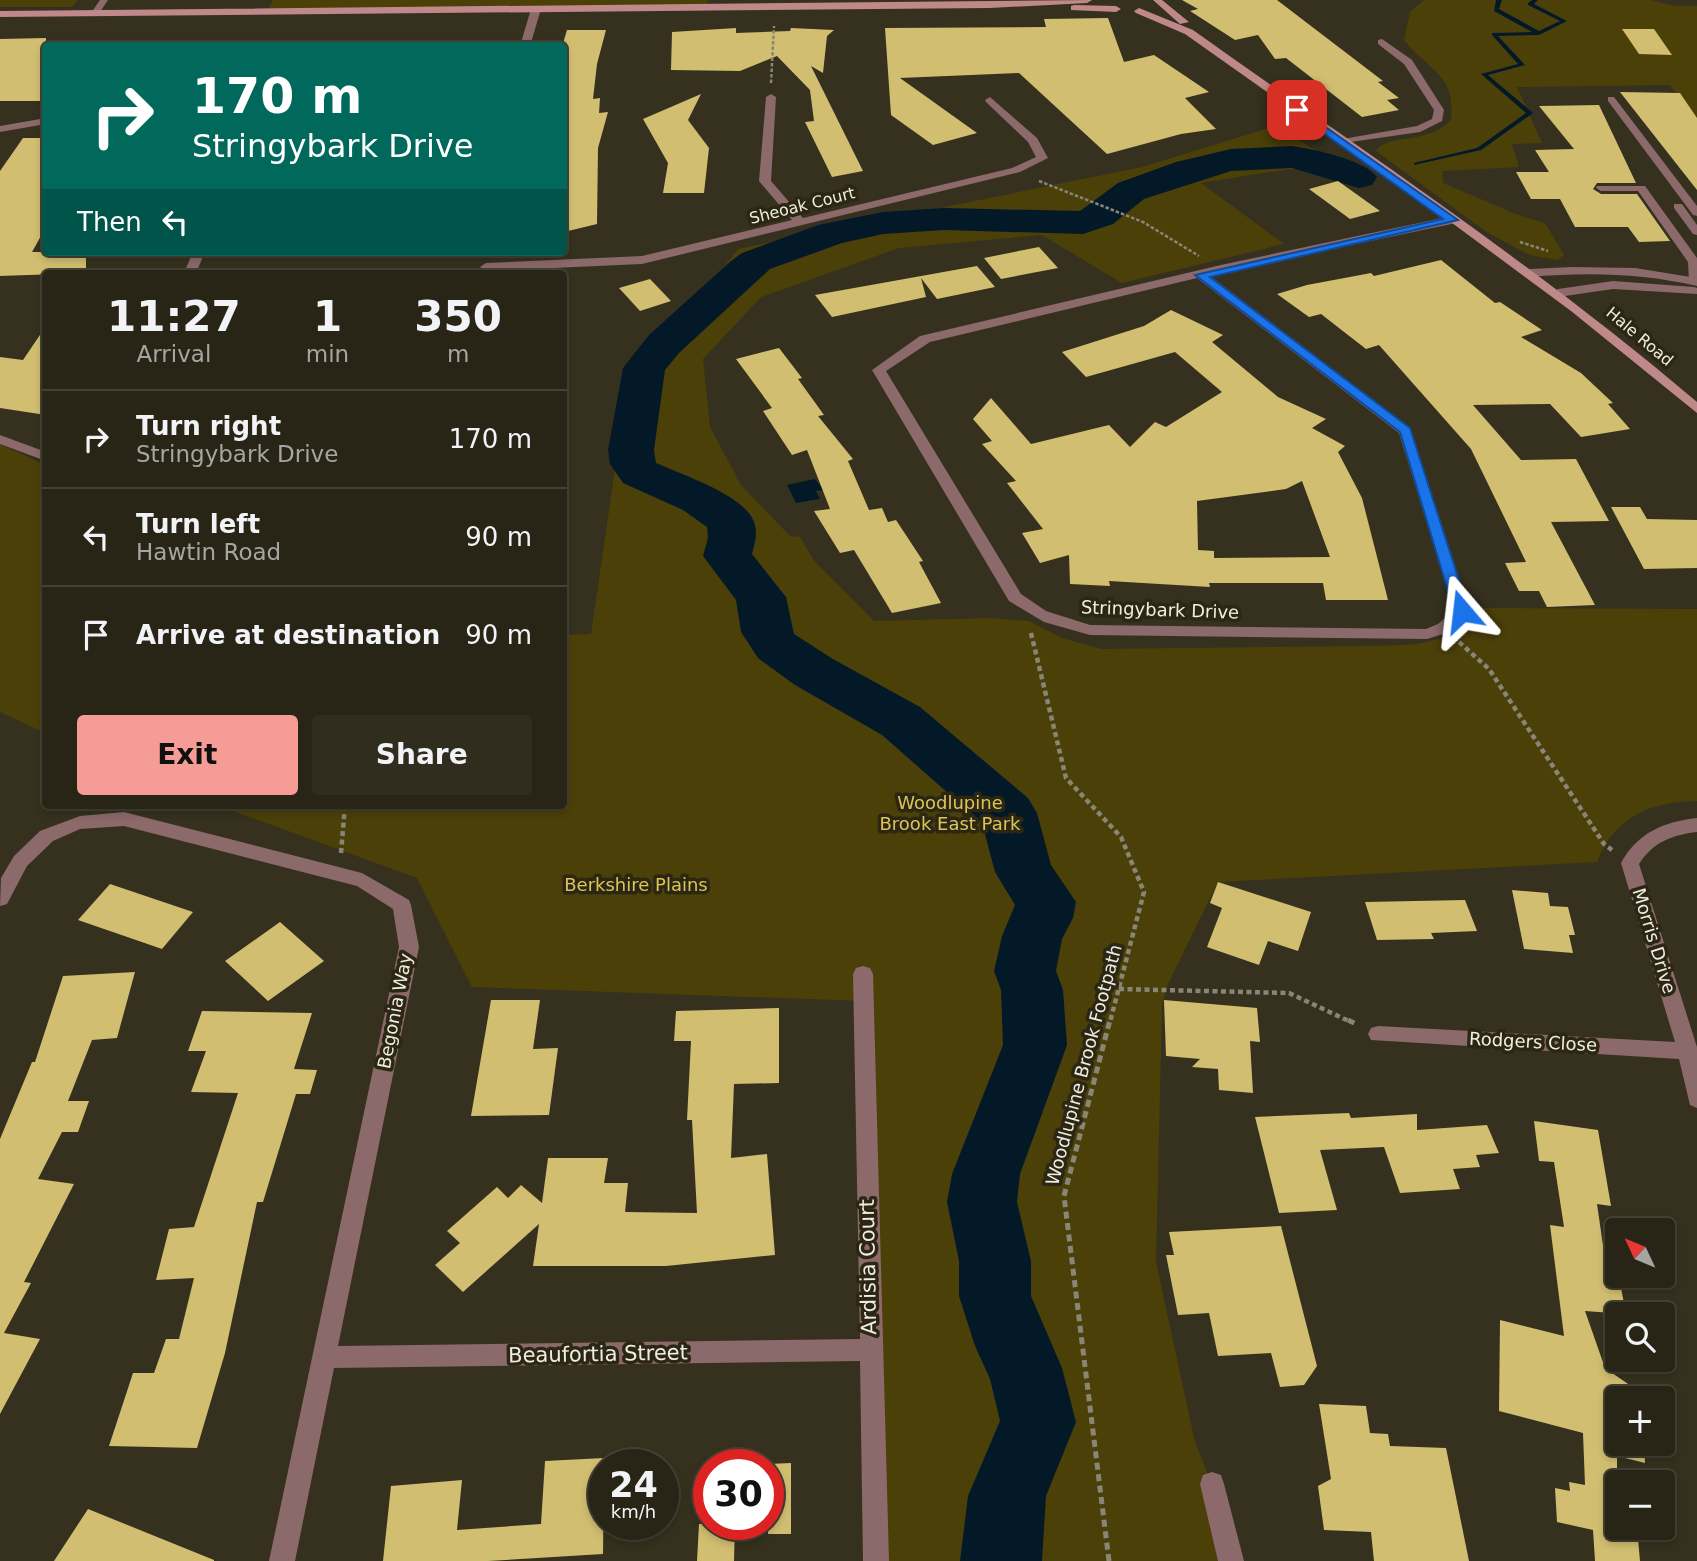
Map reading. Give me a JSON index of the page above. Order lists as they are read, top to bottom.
{
  "streets": {
    "main road": ["Hale Road"],
    "street": [
      "Sheoak Court",
      "Stringybark Drive",
      "Morris Drive",
      "Begonia Way",
      "Rodgers Close",
      "Ardisia Court",
      "Beaufortia Street"
    ],
    "path": ["Woodlupine Brook Footpath"]
  },
  "crossings": [
    ["Hale Road", "Stringybark Drive"],
    ["Stringybark Drive", "Woodlupine Brook Footpath"],
    ["Morris Drive", "Rodgers Close"],
    ["Begonia Way", "Beaufortia Street"],
    ["Ardisia Court", "Beaufortia Street"]
  ],
  "parks": ["Woodlupine Brook East Park", "Berkshire Plains"],
  "north": "top left",
  "page": {
    "turn": ["170 m", "Stringybark Drive"],
    "then": "Then",
    "eta": [
      "11:27",
      "Arrival",
      "1",
      "min",
      "350",
      "m"
    ],
    "list": [
      {
        "name": "Turn right",
        "note": "Stringybark Drive",
        "value": "170 m"
      },
      {
        "name": "Turn left",
        "note": "Hawtin Road",
        "value": "90 m"
      },
      {
        "name": "Arrive at destination",
        "value": "90 m"
      }
    ],
    "buttons": ["Exit", "Share"],
    "map_buttons": ["+", "−"],
    "speed": "24 km/h",
    "limit": "30"
  }
}
